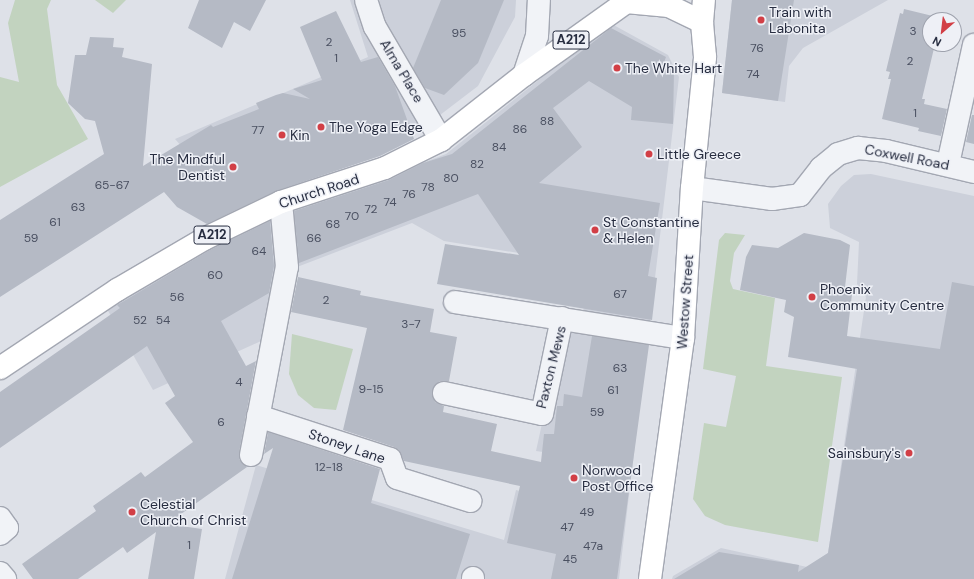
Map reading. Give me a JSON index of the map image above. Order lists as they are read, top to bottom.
{
  "streets": {
    "main road": ["A212", "Church Road", "Westow Street"],
    "street": [
      "Alma Place",
      "Coxwell Road",
      "Paxton Mews",
      "Stoney Lane"
    ]
  },
  "crossings": [
    ["Alma Place", "Church Road"],
    ["Coxwell Road", "Westow Street"],
    ["Westow Street", "Paxton Mews"]
  ],
  "places": [
    "Train with Labonita",
    "The White Hart",
    "The Yoga Edge",
    "Kin",
    "Little Greece",
    "The Mindful Dentist",
    "St Constantine & Helen",
    "Phoenix Community Centre",
    "Sainsbury's",
    "Norwood Post Office",
    "Celestial Church of Christ"
  ],
  "house_numbers": [
    "3",
    "95",
    "2",
    "76",
    "1",
    "2",
    "74",
    "1",
    "88",
    "86",
    "77",
    "84",
    "82",
    "80",
    "65-67",
    "78",
    "76",
    "74",
    "63",
    "72",
    "70",
    "61",
    "68",
    "59",
    "66",
    "64",
    "60",
    "67",
    "56",
    "2",
    "52",
    "54",
    "3-7",
    "63",
    "4",
    "9-15",
    "61",
    "59",
    "6",
    "12-18",
    "49",
    "47",
    "1",
    "47a",
    "45"
  ],
  "north": "bottom left"
}
